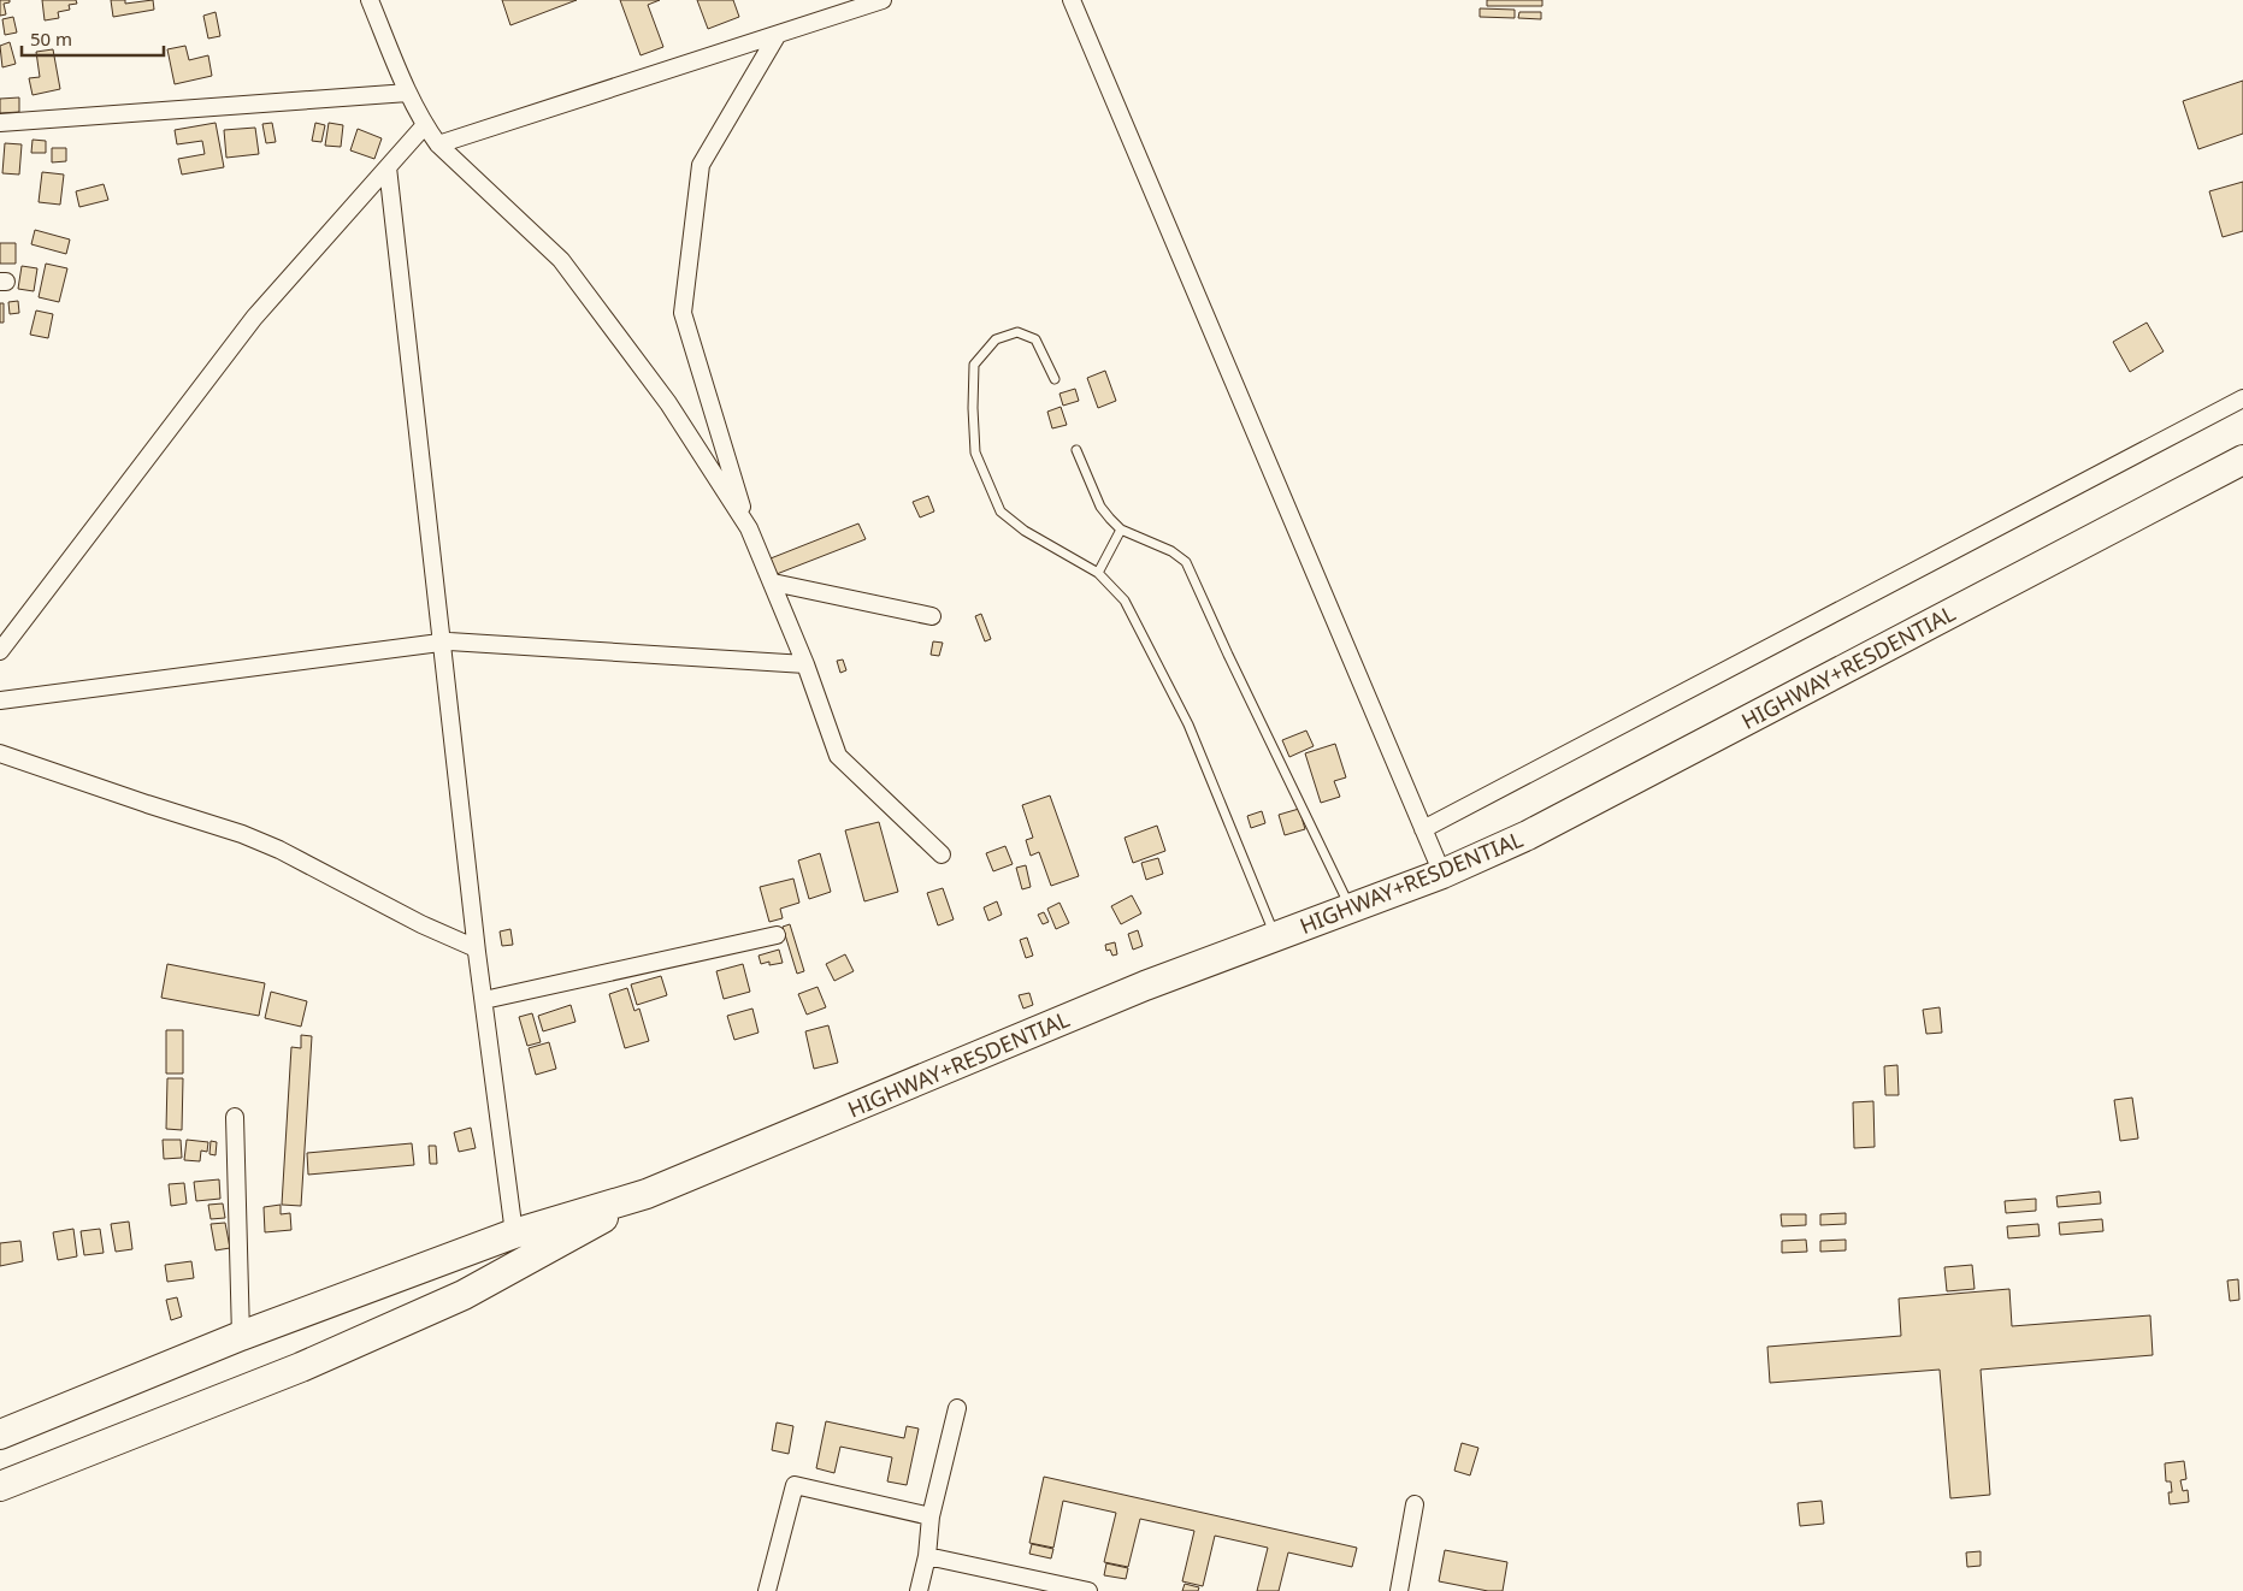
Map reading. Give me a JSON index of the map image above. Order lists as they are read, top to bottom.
{
  "streets": {
    "highway": ["HIGHWAY+RESDENTIAL"]
  },
  "scale_bar": "50 m"
}
